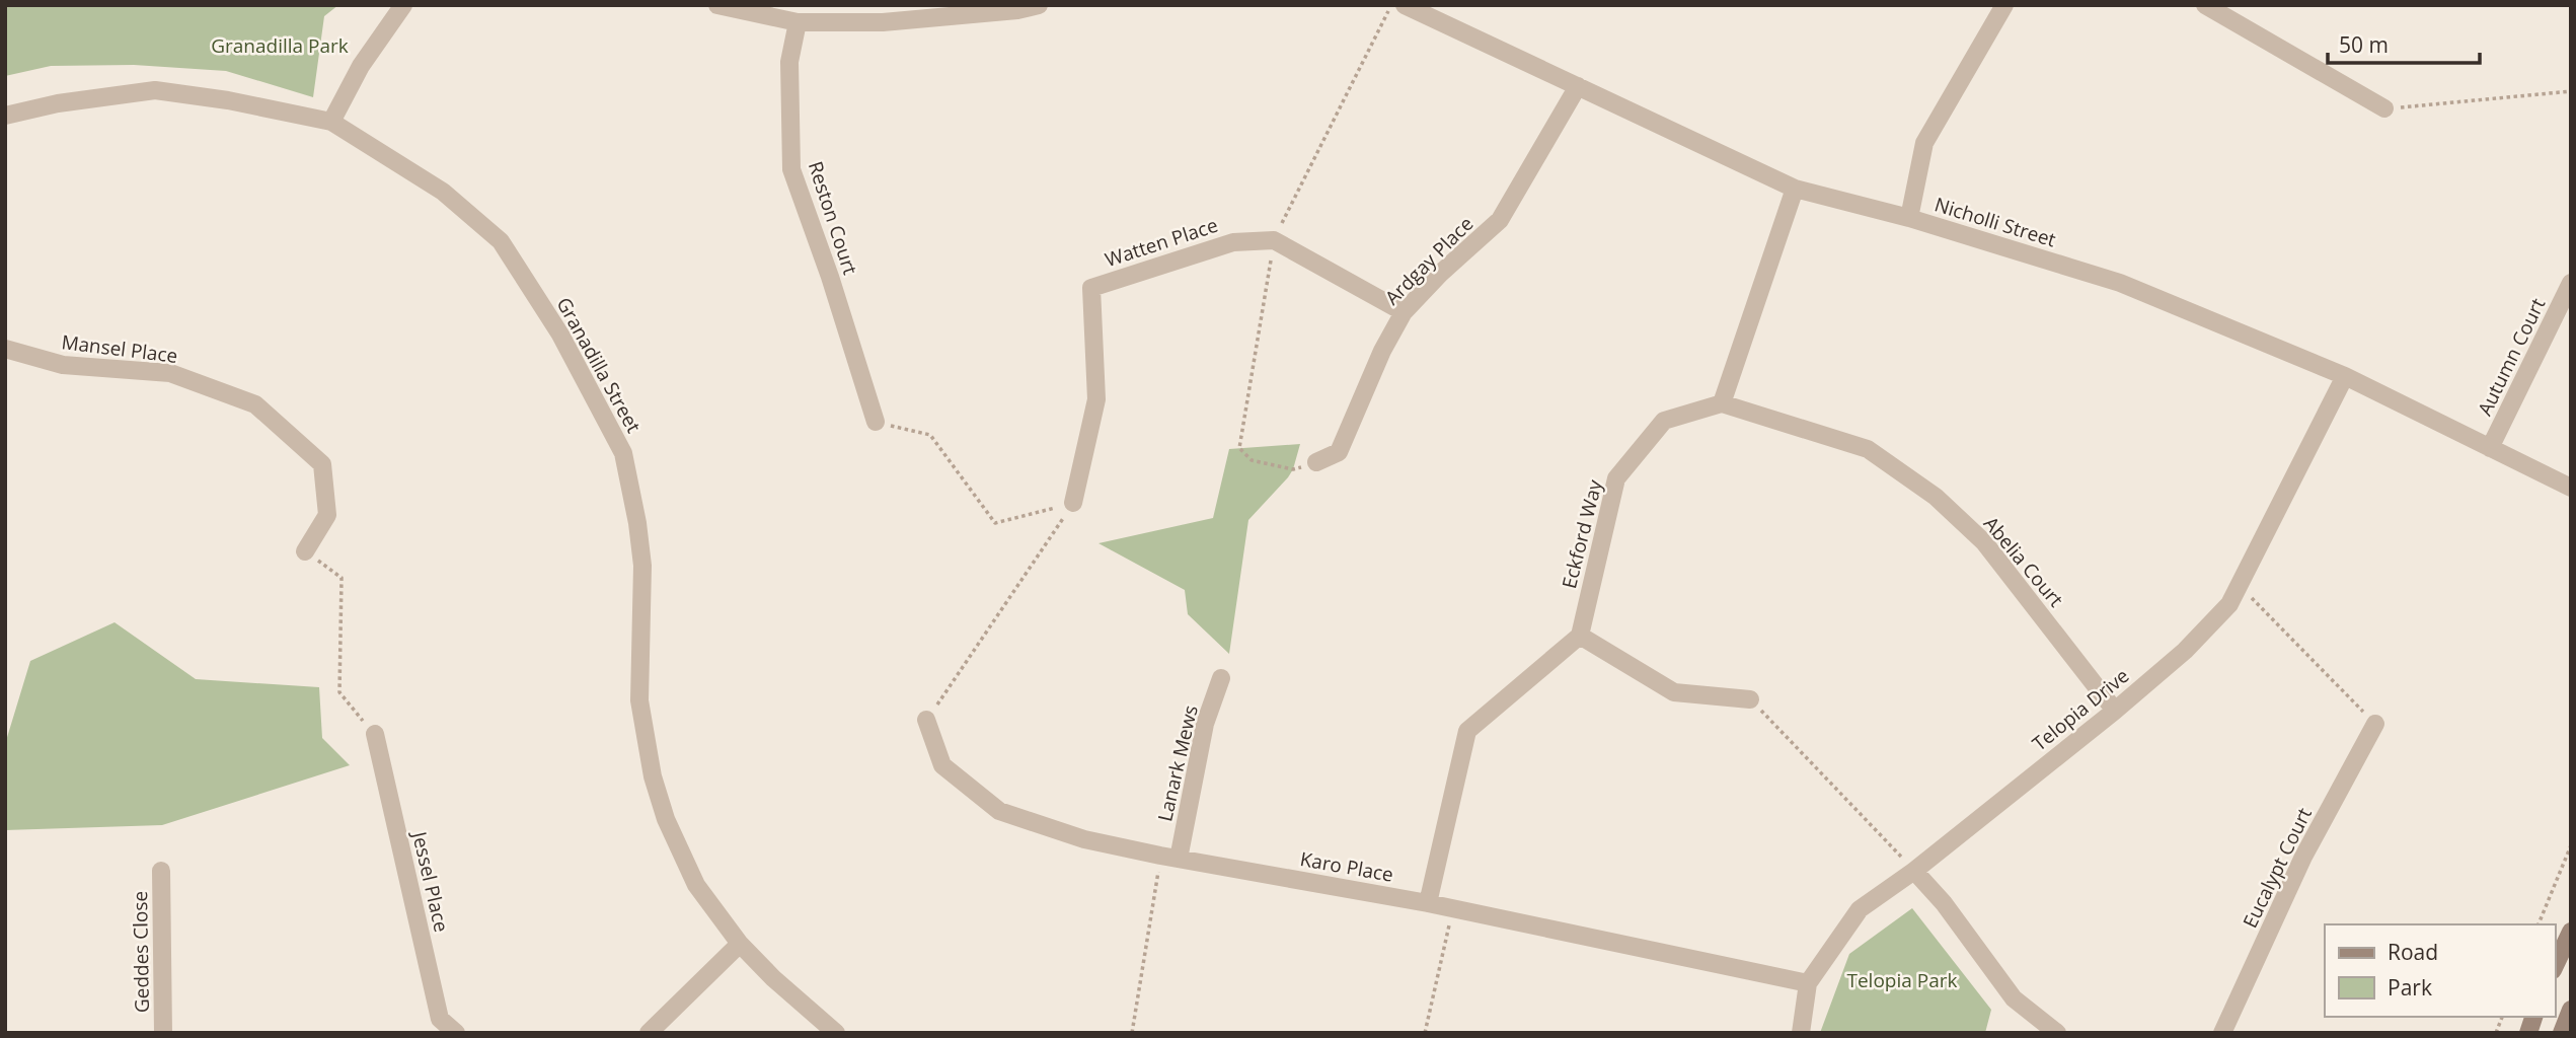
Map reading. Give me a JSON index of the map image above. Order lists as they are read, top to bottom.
{
  "streets": {
    "street": [
      "Reston Court",
      "Nicholli Street",
      "Watten Place",
      "Ardgay Place",
      "Mansel Place",
      "Autumn Court",
      "Granadilla Street",
      "Eckford Way",
      "Abelia Court",
      "Telopia Drive",
      "Lanark Mews",
      "Karo Place",
      "Eucalypt Court",
      "Jessel Place",
      "Geddes Close"
    ]
  },
  "crossings": [
    ["Nicholli Street", "Ardgay Place"],
    ["Nicholli Street", "Autumn Court"],
    ["Nicholli Street", "Telopia Drive"],
    ["Eckford Way", "Abelia Court"],
    ["Abelia Court", "Telopia Drive"],
    ["Telopia Drive", "Karo Place"],
    ["Lanark Mews", "Karo Place"]
  ],
  "parks": ["Granadilla Park", "Telopia Park"],
  "legend": ["Road", "Park"],
  "scale_bar": "50 m"
}
